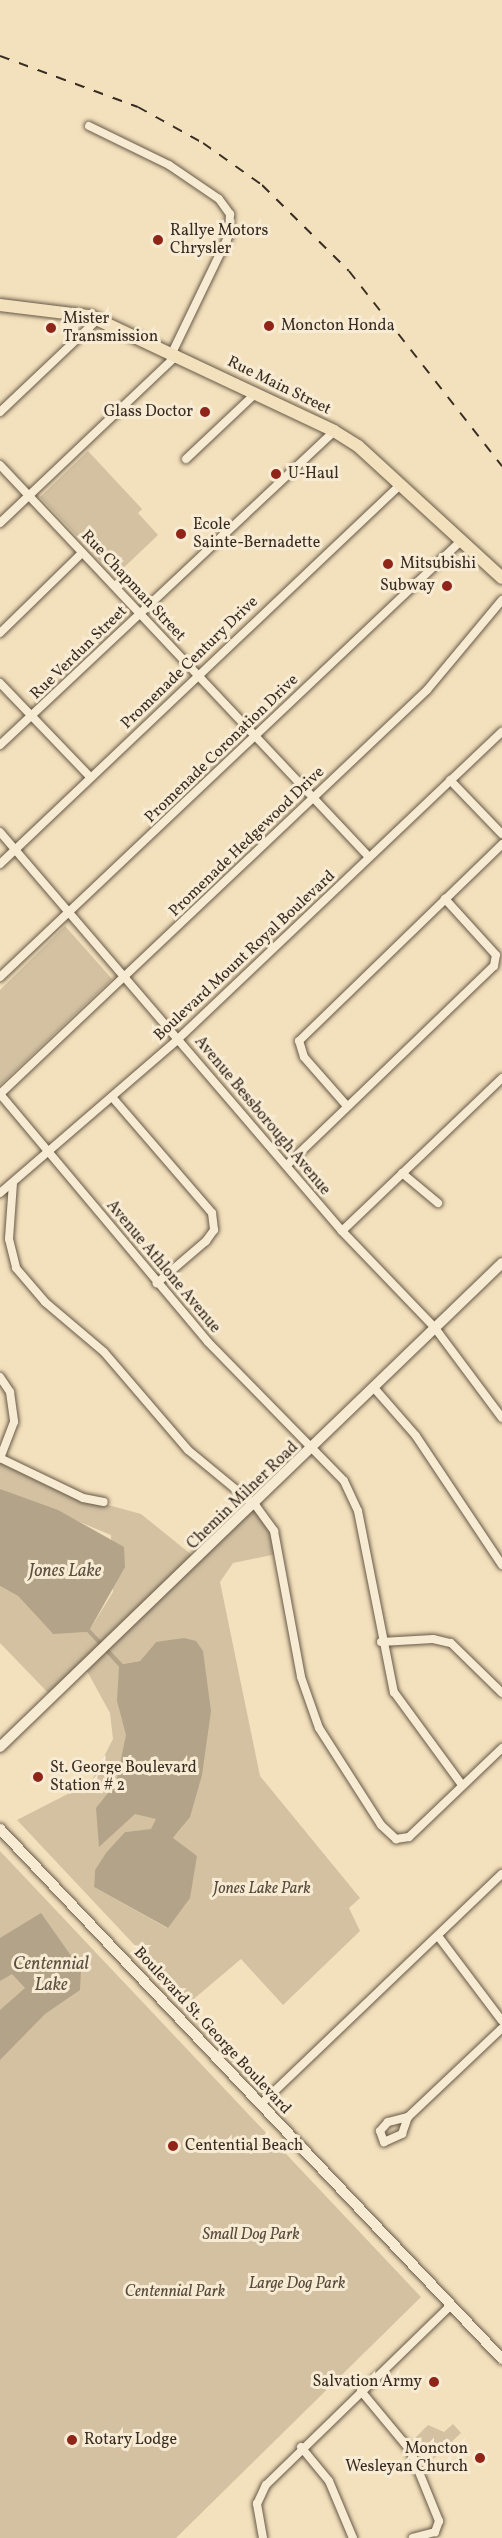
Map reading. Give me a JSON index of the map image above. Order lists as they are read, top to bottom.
{
  "streets": {
    "main road": ["Rue Main Street", "Chemin Milner Road", "Boulevard St. George Boulevard"],
    "street": [
      "Rue Chapman Street",
      "Rue Verdun Street",
      "Promenade Century Drive",
      "Promenade Coronation Drive",
      "Promenade Hedgewood Drive",
      "Boulevard Mount Royal Boulevard",
      "Avenue Bessborough Avenue",
      "Avenue Athlone Avenue"
    ]
  },
  "crossings": [
    ["Rue Main Street", "Rue Verdun Street"],
    ["Rue Main Street", "Promenade Century Drive"],
    ["Rue Main Street", "Promenade Coronation Drive"],
    ["Rue Chapman Street", "Rue Verdun Street"],
    ["Rue Chapman Street", "Promenade Century Drive"],
    ["Rue Chapman Street", "Promenade Coronation Drive"],
    ["Rue Chapman Street", "Promenade Hedgewood Drive"],
    ["Rue Chapman Street", "Boulevard Mount Royal Boulevard"],
    ["Promenade Century Drive", "Avenue Bessborough Avenue"],
    ["Promenade Coronation Drive", "Avenue Bessborough Avenue"],
    ["Promenade Hedgewood Drive", "Avenue Bessborough Avenue"],
    ["Promenade Hedgewood Drive", "Avenue Athlone Avenue"],
    ["Boulevard Mount Royal Boulevard", "Avenue Bessborough Avenue"],
    ["Boulevard Mount Royal Boulevard", "Avenue Athlone Avenue"],
    ["Avenue Bessborough Avenue", "Chemin Milner Road"],
    ["Avenue Athlone Avenue", "Chemin Milner Road"]
  ],
  "water": ["Jones Lake", "Centennial Lake"],
  "parks": [
    "Jones Lake Park",
    "Small Dog Park",
    "Large Dog Park",
    "Centennial Park"
  ],
  "places": [
    "Rallye Motors Chrysler",
    "Moncton Honda",
    "Mister Transmission",
    "Glass Doctor",
    "U-Haul",
    "Ecole Sainte-Bernadette",
    "Mitsubishi",
    "Subway",
    "St. George Boulevard Station # 2",
    "Centential Beach",
    "Salvation Army",
    "Rotary Lodge",
    "Moncton Wesleyan Church"
  ]
}
